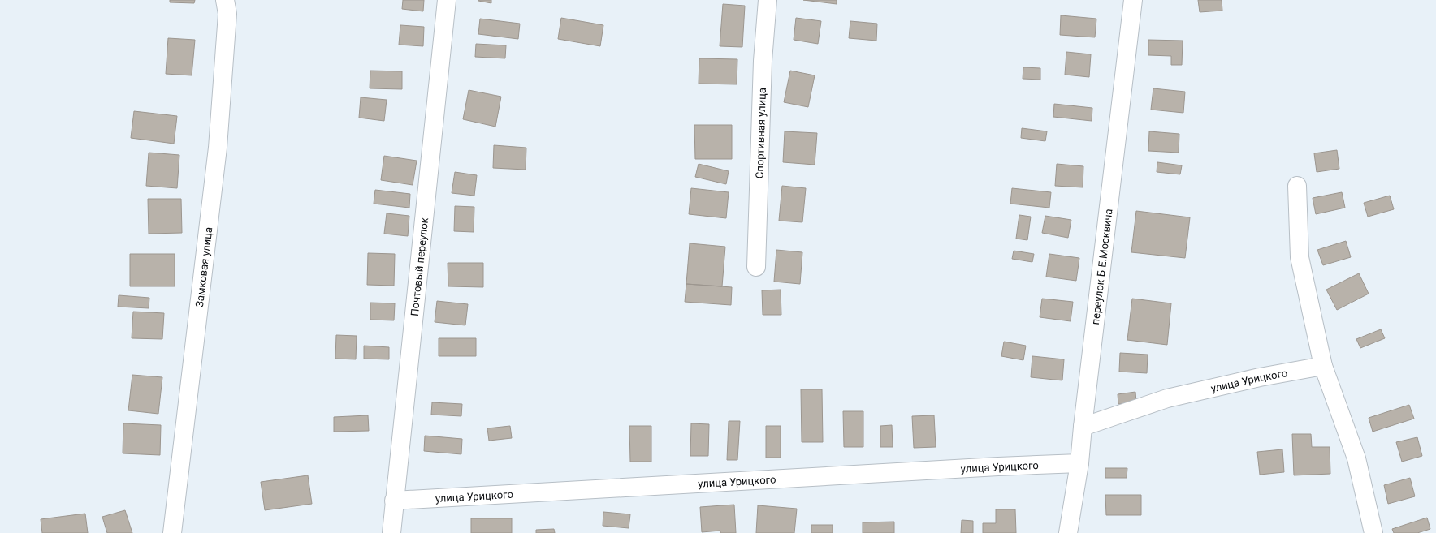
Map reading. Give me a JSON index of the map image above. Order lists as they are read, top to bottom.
{
  "streets": {
    "street": [
      "Спортивная улица",
      "Почтовый переулок",
      "Замковая улица",
      "переулок Б.Е.Москвича",
      "улица Урицкого"
    ]
  },
  "crossings": [
    ["Почтовый переулок", "улица Урицкого"],
    ["переулок Б.Е.Москвича", "улица Урицкого"]
  ]
}
